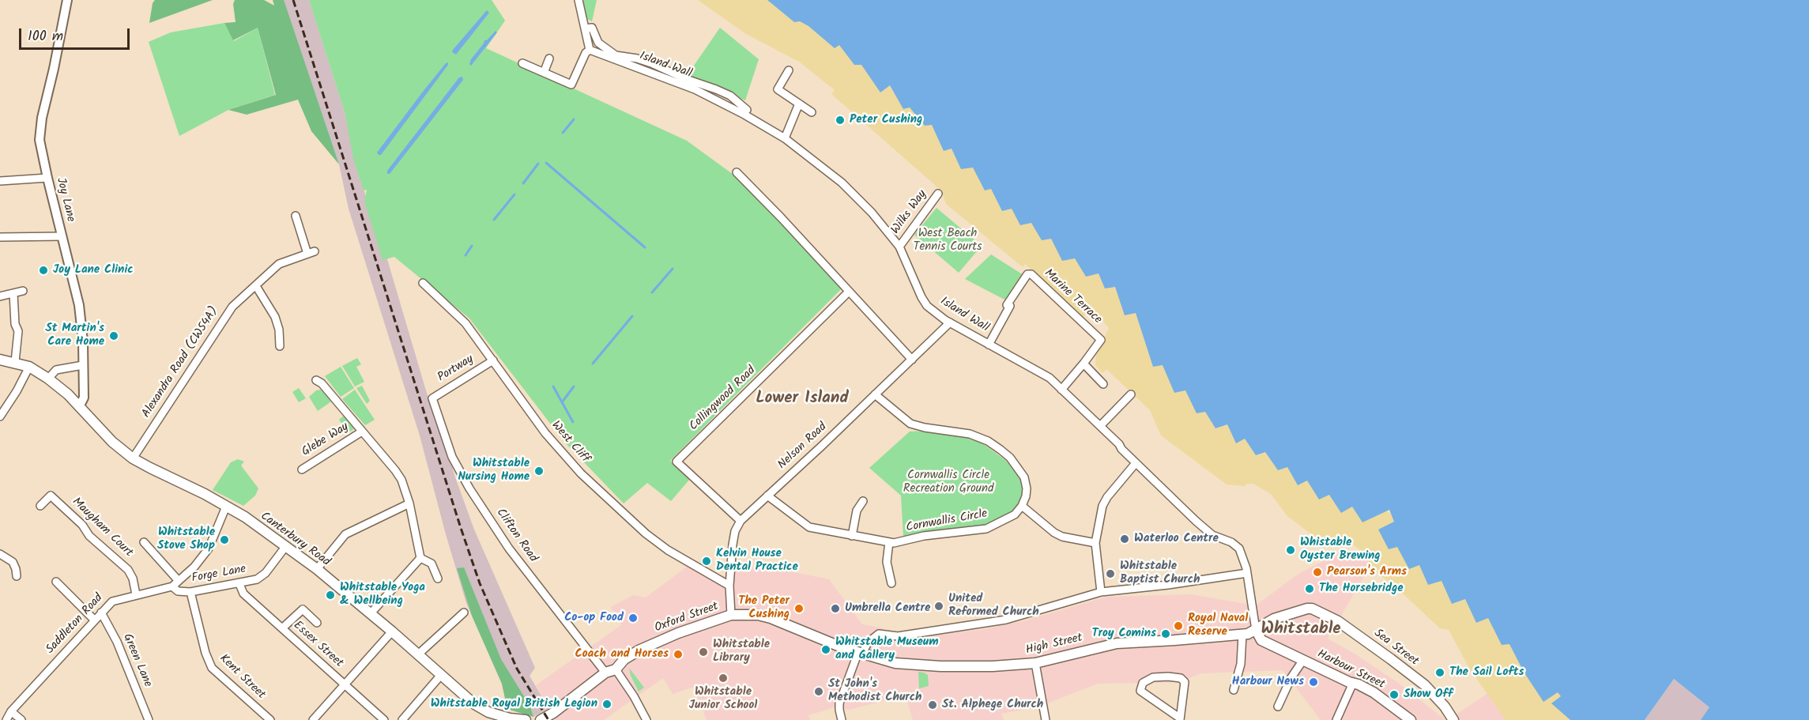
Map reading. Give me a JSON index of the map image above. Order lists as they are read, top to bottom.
{
  "streets": {
    "main road": [
      "Canterbury Road",
      "Oxford Street",
      "High Street",
      "Sea Street",
      "Harbour Street"
    ],
    "street": [
      "Island Wall",
      "Joy Lane",
      "Wilks Way",
      "Marine Terrace",
      "Alexandra Road (CW54A)",
      "Portway",
      "Collingwood Road",
      "Glebe Way",
      "West Cliff",
      "Nelson Road",
      "Cornwallis Circle",
      "Maugham Court",
      "Clifton Road",
      "Forge Lane",
      "Saddleton Road",
      "Essex Street",
      "Green Lane",
      "Kent Street"
    ]
  },
  "crossings": [
    ["Island Wall", "Wilks Way"],
    ["Island Wall", "Marine Terrace"],
    ["Island Wall", "Nelson Road"],
    ["Island Wall", "High Street"],
    ["Island Wall", "Harbour Street"],
    ["Joy Lane", "Canterbury Road"],
    ["Alexandra Road (CW54A)", "Canterbury Road"],
    ["Portway", "West Cliff"],
    ["Portway", "Clifton Road"],
    ["Collingwood Road", "Nelson Road"],
    ["West Cliff", "Nelson Road"],
    ["Nelson Road", "Cornwallis Circle"],
    ["Nelson Road", "Oxford Street"],
    ["Maugham Court", "Saddleton Road"],
    ["Clifton Road", "Oxford Street"],
    ["Canterbury Road", "Forge Lane"],
    ["Canterbury Road", "Saddleton Road"],
    ["Forge Lane", "Saddleton Road"],
    ["Forge Lane", "Essex Street"],
    ["Forge Lane", "Kent Street"],
    ["Oxford Street", "High Street"],
    ["Saddleton Road", "Green Lane"],
    ["High Street", "Sea Street"],
    ["High Street", "Harbour Street"]
  ],
  "districts": ["Lower Island", "Whitstable"],
  "parks": ["West Beach Tennis Courts", "Cornwallis Circle Recreation Ground"],
  "places": [
    "Peter Cushing",
    "Joy Lane Clinic",
    "St Martin's Care Home",
    "Whitstable Nursing Home",
    "Waterloo Centre",
    "Whitstable Stove Shop",
    "Whistable Oyster Brewing",
    "Kelvin House Dental Practice",
    "Pearson's Arms",
    "Whitstable Baptist Church",
    "The Horsebridge",
    "Whitstable Yoga & Wellbeing",
    "United Reformed Church",
    "The Peter Cushing",
    "Umbrella Centre",
    "Co-op Food",
    "Royal Naval Reserve",
    "Troy Comins",
    "Whitstable Museum and Gallery",
    "Whitstable Library",
    "Coach and Horses",
    "The Sail Lofts",
    "Whitstable Junior School",
    "Harbour News",
    "St John's Methodist Church",
    "Show Off",
    "Whitstable Royal British Legion",
    "St. Alphege Church"
  ],
  "scale_bar": "100 m"
}
